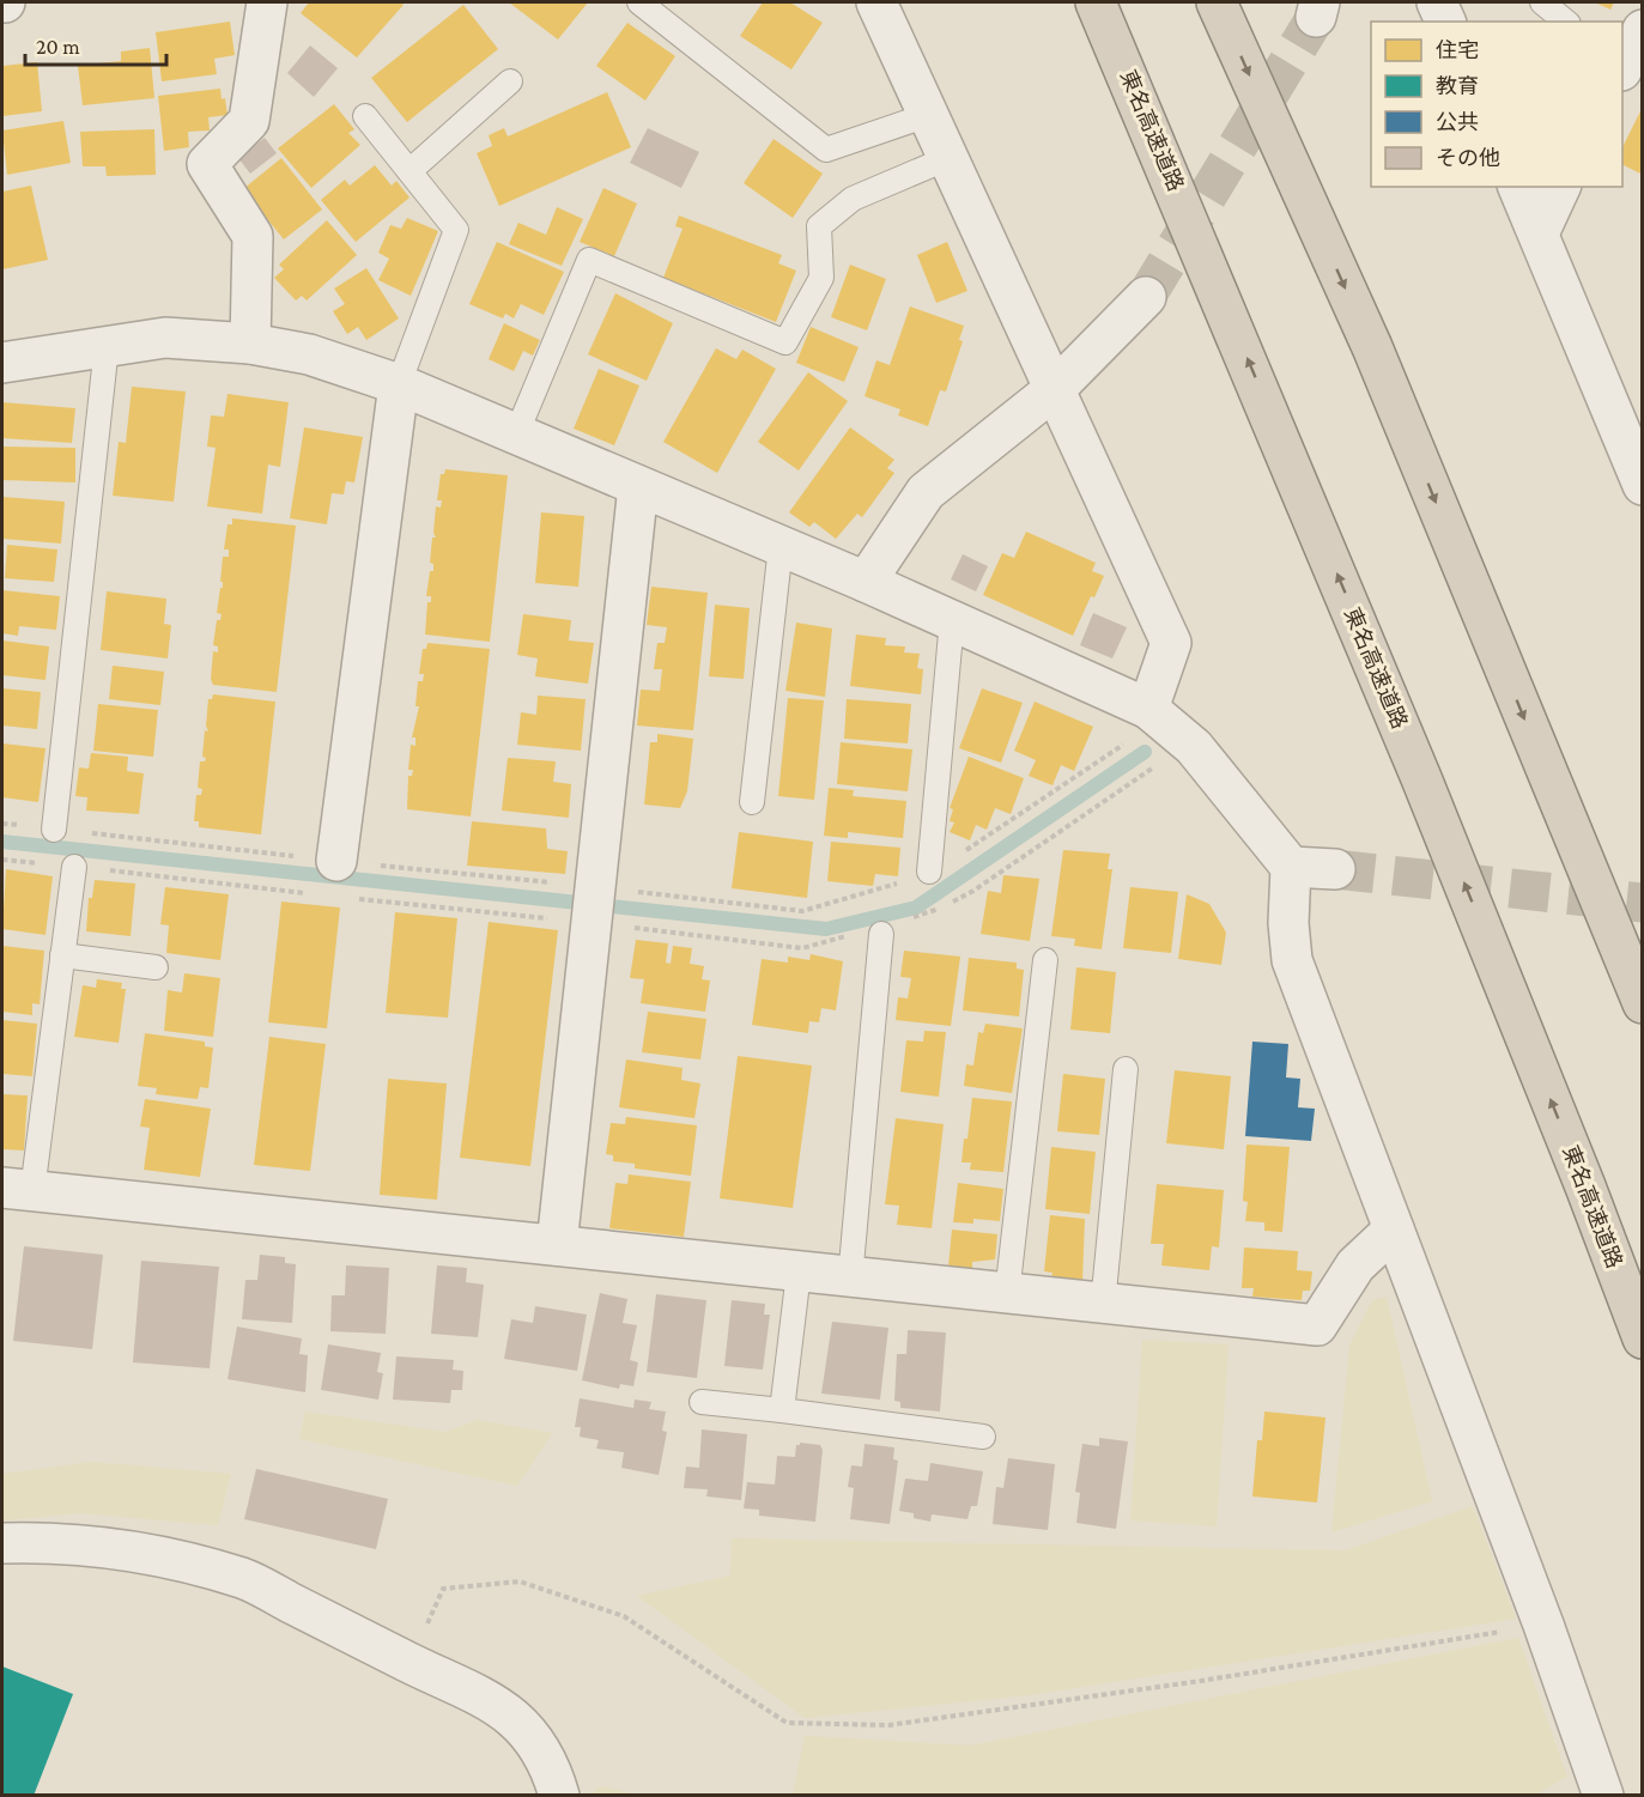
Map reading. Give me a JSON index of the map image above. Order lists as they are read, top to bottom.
{
  "streets": {
    "highway": ["東名高速道路"]
  },
  "legend": [
    "住宅",
    "教育",
    "公共",
    "その他"
  ],
  "scale_bar": "20 m"
}
